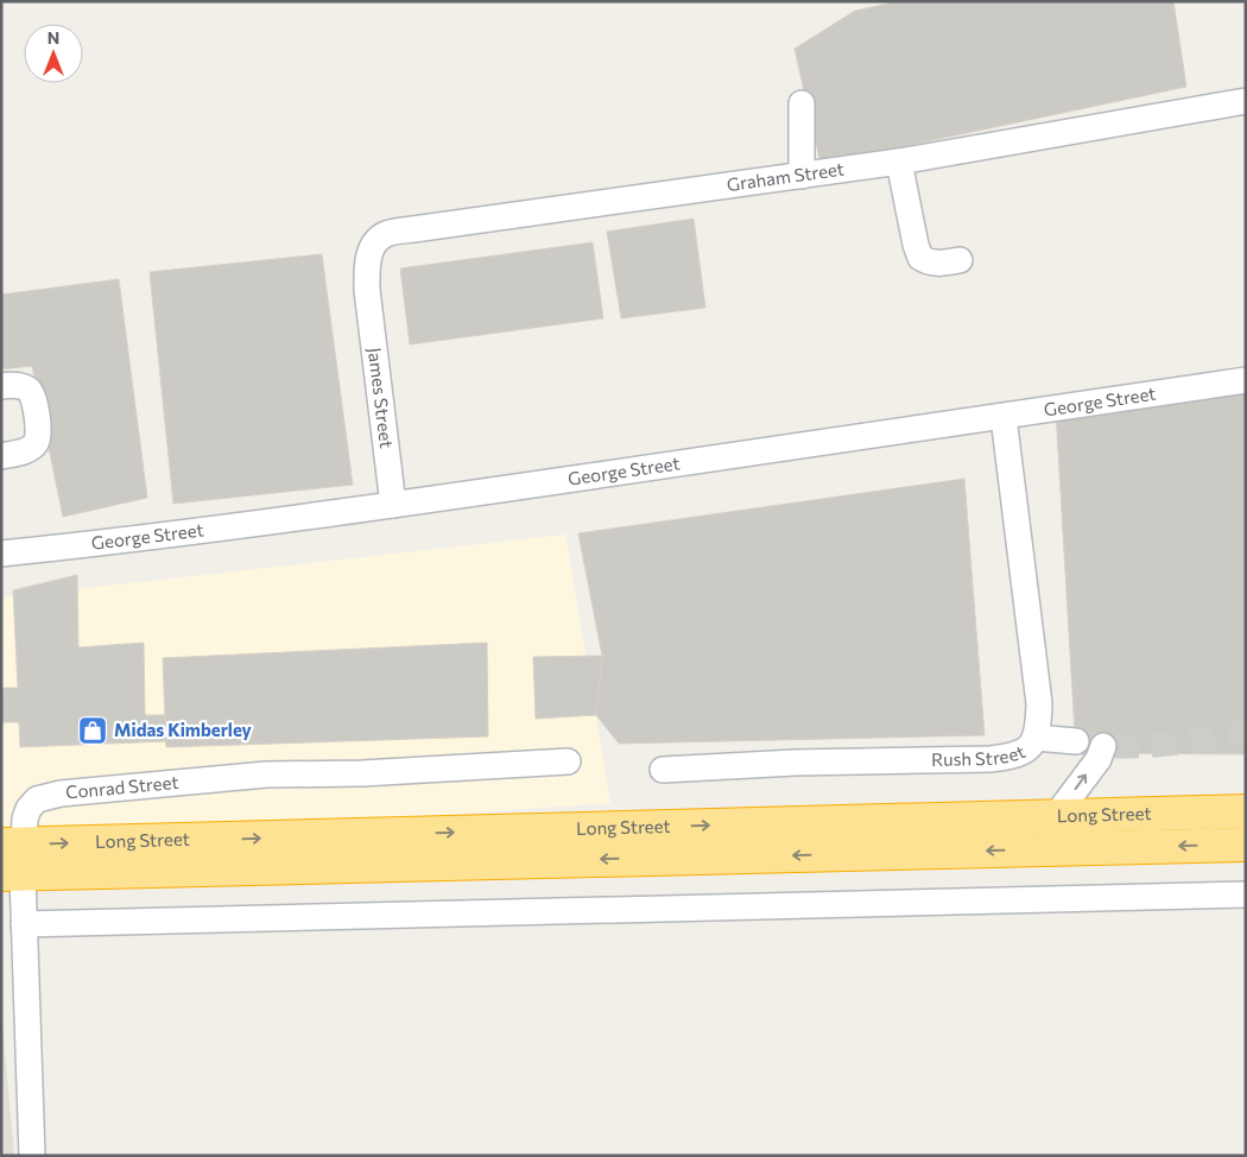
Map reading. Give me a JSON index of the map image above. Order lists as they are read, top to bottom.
{
  "streets": {
    "highway": ["Long Street"],
    "street": [
      "Graham Street",
      "James Street",
      "George Street",
      "Rush Street",
      "Conrad Street"
    ]
  },
  "crossings": [
    ["Graham Street", "James Street"],
    ["James Street", "George Street"],
    ["George Street", "Rush Street"],
    ["Conrad Street", "Long Street"]
  ],
  "places": {
    "shop": ["Midas Kimberley"]
  },
  "north": "top"
}
